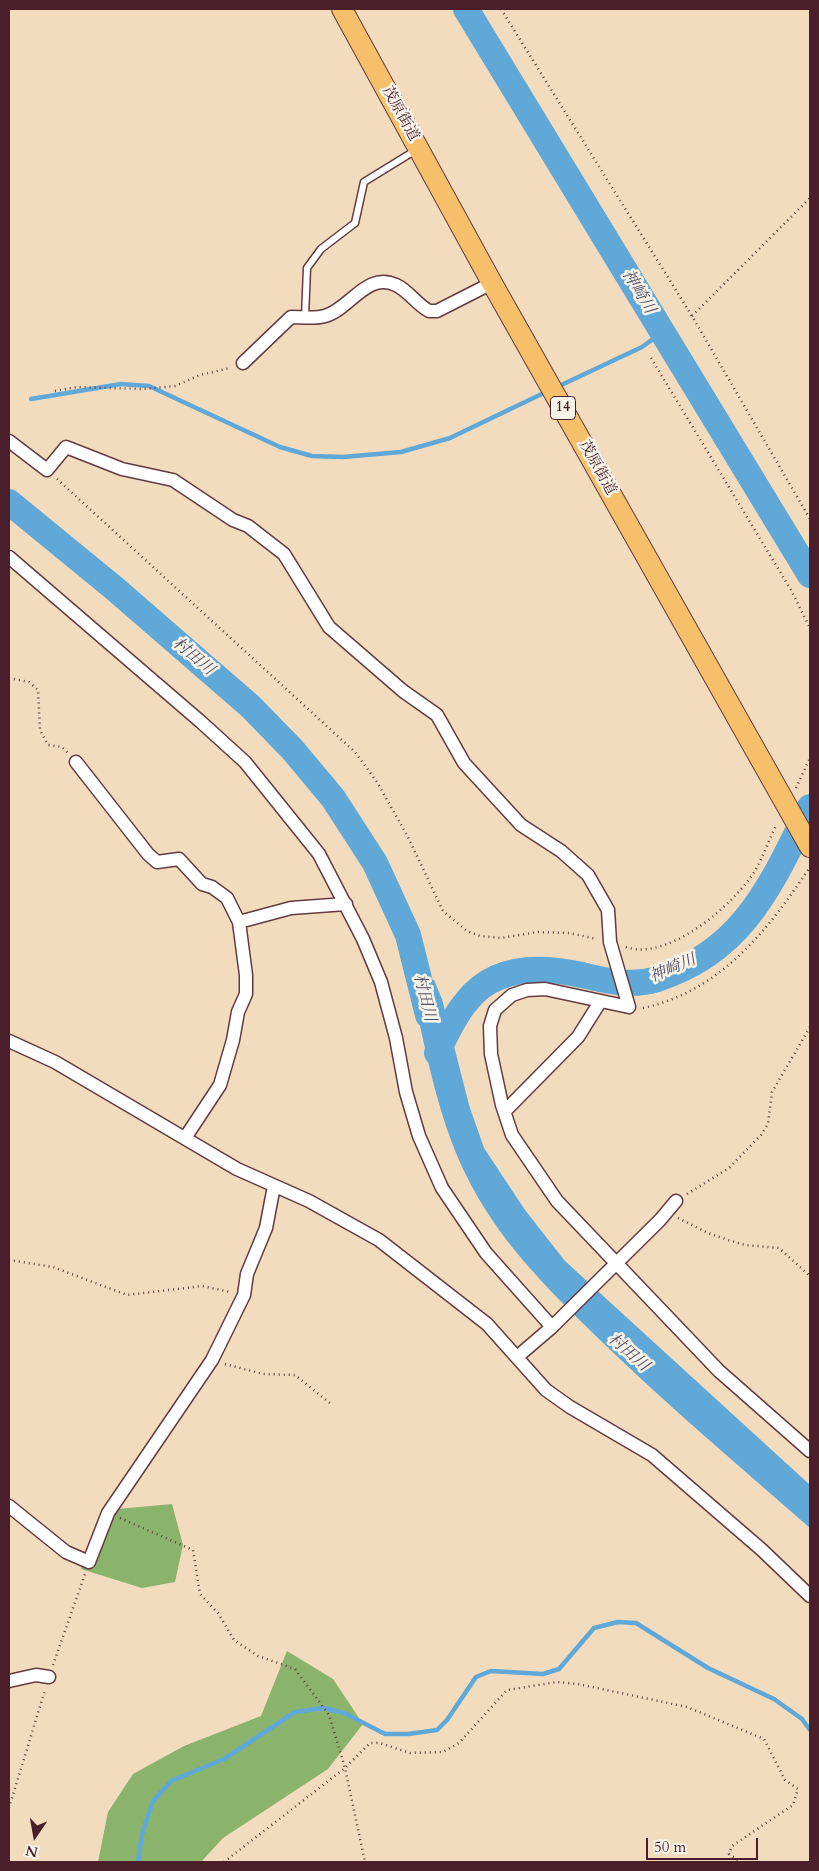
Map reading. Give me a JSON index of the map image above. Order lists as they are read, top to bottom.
{
  "streets": {
    "main road": ["茂原街道", "14"]
  },
  "water": ["神崎川", "村田川"],
  "scale_bar": "50 m",
  "north": "bottom"
}
